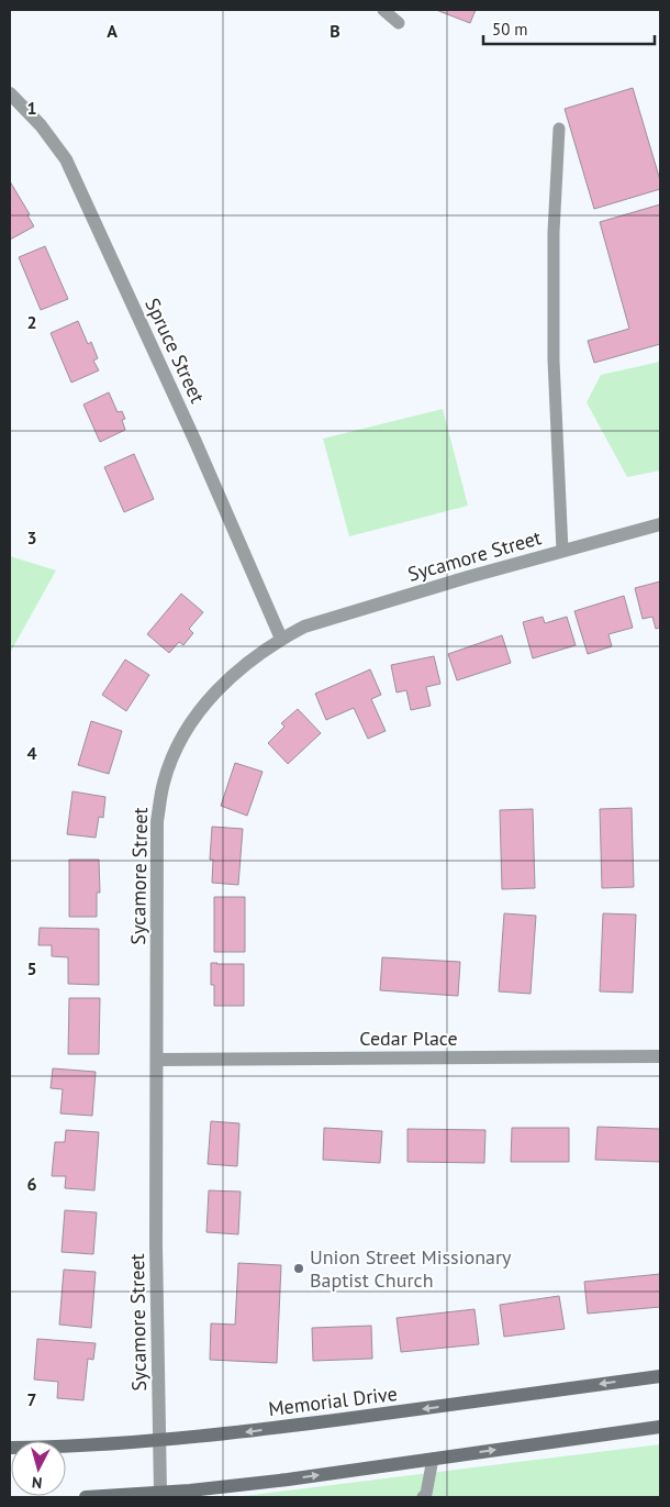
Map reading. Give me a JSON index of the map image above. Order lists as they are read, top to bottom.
{
  "streets": {
    "main road": ["Memorial Drive"],
    "street": ["Spruce Street", "Sycamore Street", "Cedar Place"]
  },
  "crossings": [
    ["Spruce Street", "Sycamore Street"],
    ["Sycamore Street", "Cedar Place"],
    ["Sycamore Street", "Memorial Drive"]
  ],
  "places": ["Union Street Missionary Baptist Church"],
  "scale_bar": "50 m",
  "north": "bottom",
  "grid": {
    "columns": ["A", "B"],
    "rows": [
      "1",
      "2",
      "3",
      "4",
      "5",
      "6",
      "7"
    ]
  }
}
